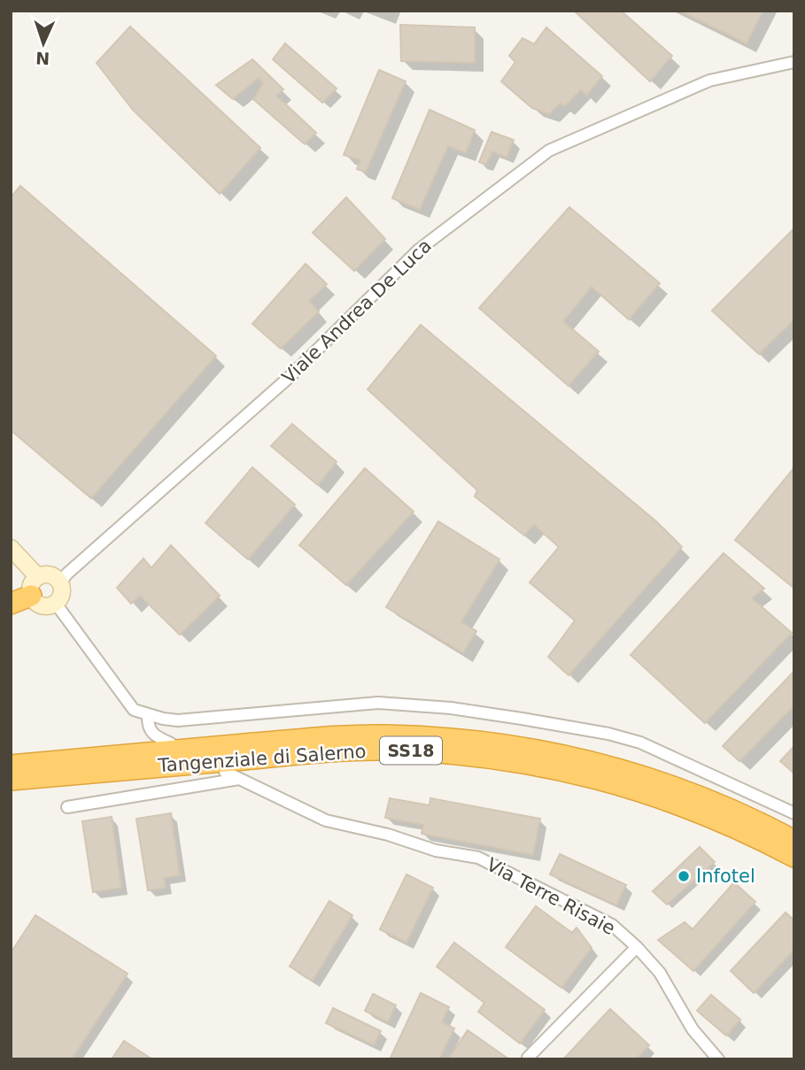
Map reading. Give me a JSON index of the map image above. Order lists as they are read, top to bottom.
{
  "streets": {
    "highway": ["SS18", "Tangenziale di Salerno"],
    "street": ["Viale Andrea De Luca", "Via Terre Risaie"]
  },
  "places": ["Infotel"],
  "north": "bottom"
}
